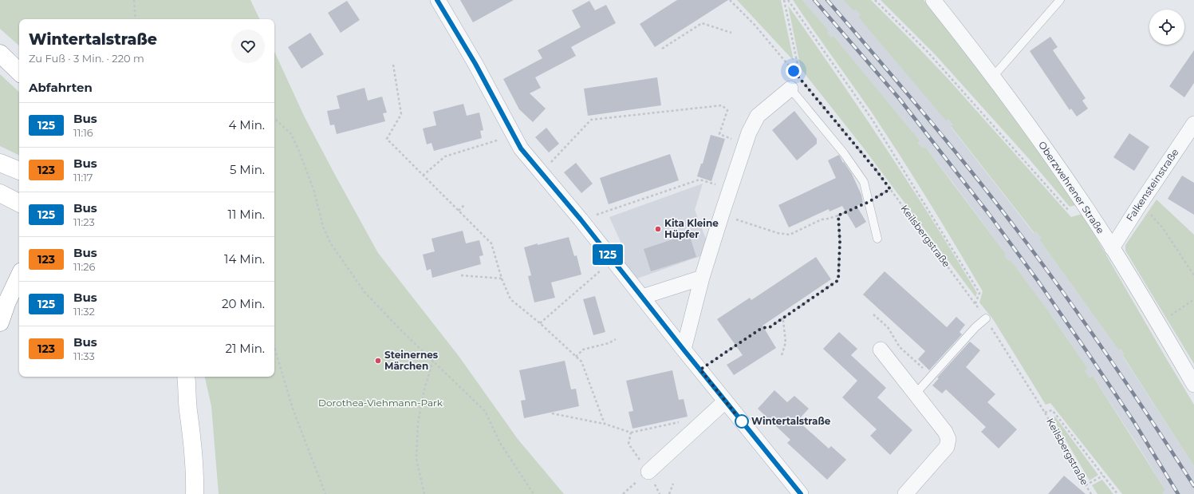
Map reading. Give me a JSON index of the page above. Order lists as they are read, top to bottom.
{
  "streets": {
    "street": ["Falkensteinstraße", "Oberzwehrener Straße"],
    "path": ["Keilsbergstraße"]
  },
  "crossings": [
    ["Falkensteinstraße", "Oberzwehrener Straße"]
  ],
  "parks": ["Dorothea-Viehmann-Park"],
  "places": ["Kita Kleine Hüpfer", "Steinernes Märchen", "Wintertalstraße"],
  "lines": ["bus line 125"],
  "page": {
    "on_map": "125",
    "heading": [
      ["Wintertalstraße", "Zu Fuß · 3 Min. · 220 m"],
      "Abfahrten"
    ],
    "list": [
      {
        "mark": "125",
        "name": "Bus",
        "note": "11:16",
        "value": "4 Min."
      },
      {
        "mark": "123",
        "name": "Bus",
        "note": "11:17",
        "value": "5 Min."
      },
      {
        "mark": "125",
        "name": "Bus",
        "note": "11:23",
        "value": "11 Min."
      },
      {
        "mark": "123",
        "name": "Bus",
        "note": "11:26",
        "value": "14 Min."
      },
      {
        "mark": "125",
        "name": "Bus",
        "note": "11:32",
        "value": "20 Min."
      },
      {
        "mark": "123",
        "name": "Bus",
        "note": "11:33",
        "value": "21 Min."
      }
    ]
  }
}
